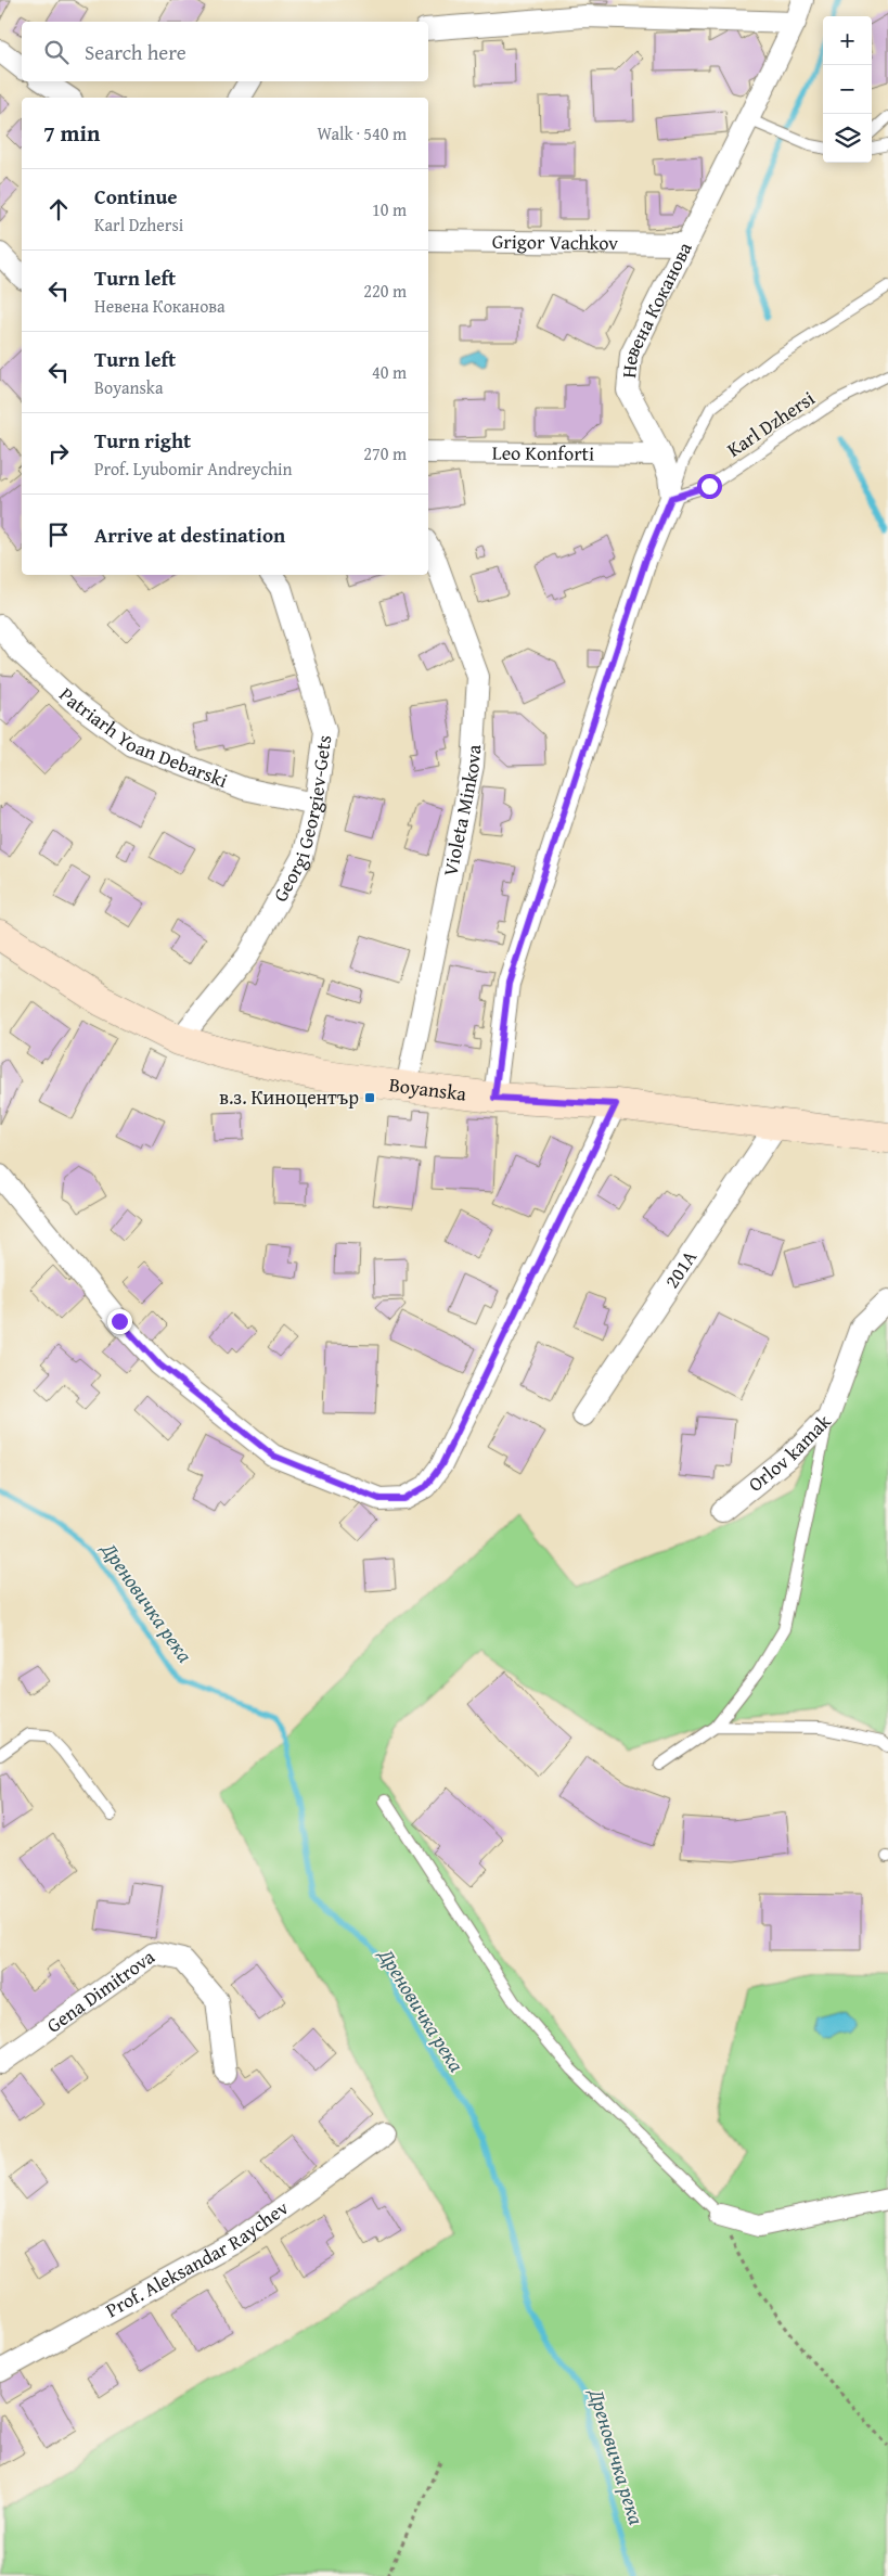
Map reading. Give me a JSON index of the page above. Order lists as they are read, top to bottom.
{
  "streets": {
    "main road": ["Boyanska"],
    "street": [
      "Grigor Vachkov",
      "Невена Коканова",
      "Leo Konforti",
      "Patriarh Yoan Debarski",
      "Violeta Minkova",
      "Georgi Georgiev-Gets",
      "201А",
      "Orlov kamak",
      "Gena Dimitrova",
      "Prof. Aleksandar Raychev"
    ],
    "lane": ["Karl Dzhersi"]
  },
  "crossings": [
    ["Grigor Vachkov", "Невена Коканова"],
    ["Невена Коканова", "Karl Dzhersi"],
    ["Невена Коканова", "Leo Konforti"],
    ["Patriarh Yoan Debarski", "Georgi Georgiev-Gets"],
    ["Violeta Minkova", "Boyanska"],
    ["Georgi Georgiev-Gets", "Boyanska"],
    ["Boyanska", "201А"]
  ],
  "water": ["Дреновичка река"],
  "places": {
    "transit": ["в.з. Киноцентър"]
  },
  "page": {
    "map_buttons": ["+", "−"],
    "search": "Search here",
    "heading": ["7 min", "Walk · 540 m"],
    "list": [
      ["Continue", "Karl Dzhersi", "10 m"],
      ["Turn left", "Невена Коканова", "220 m"],
      ["Turn left", "Boyanska", "40 m"],
      ["Turn right", "Prof. Lyubomir Andreychin", "270 m"],
      "Arrive at destination"
    ]
  }
}
